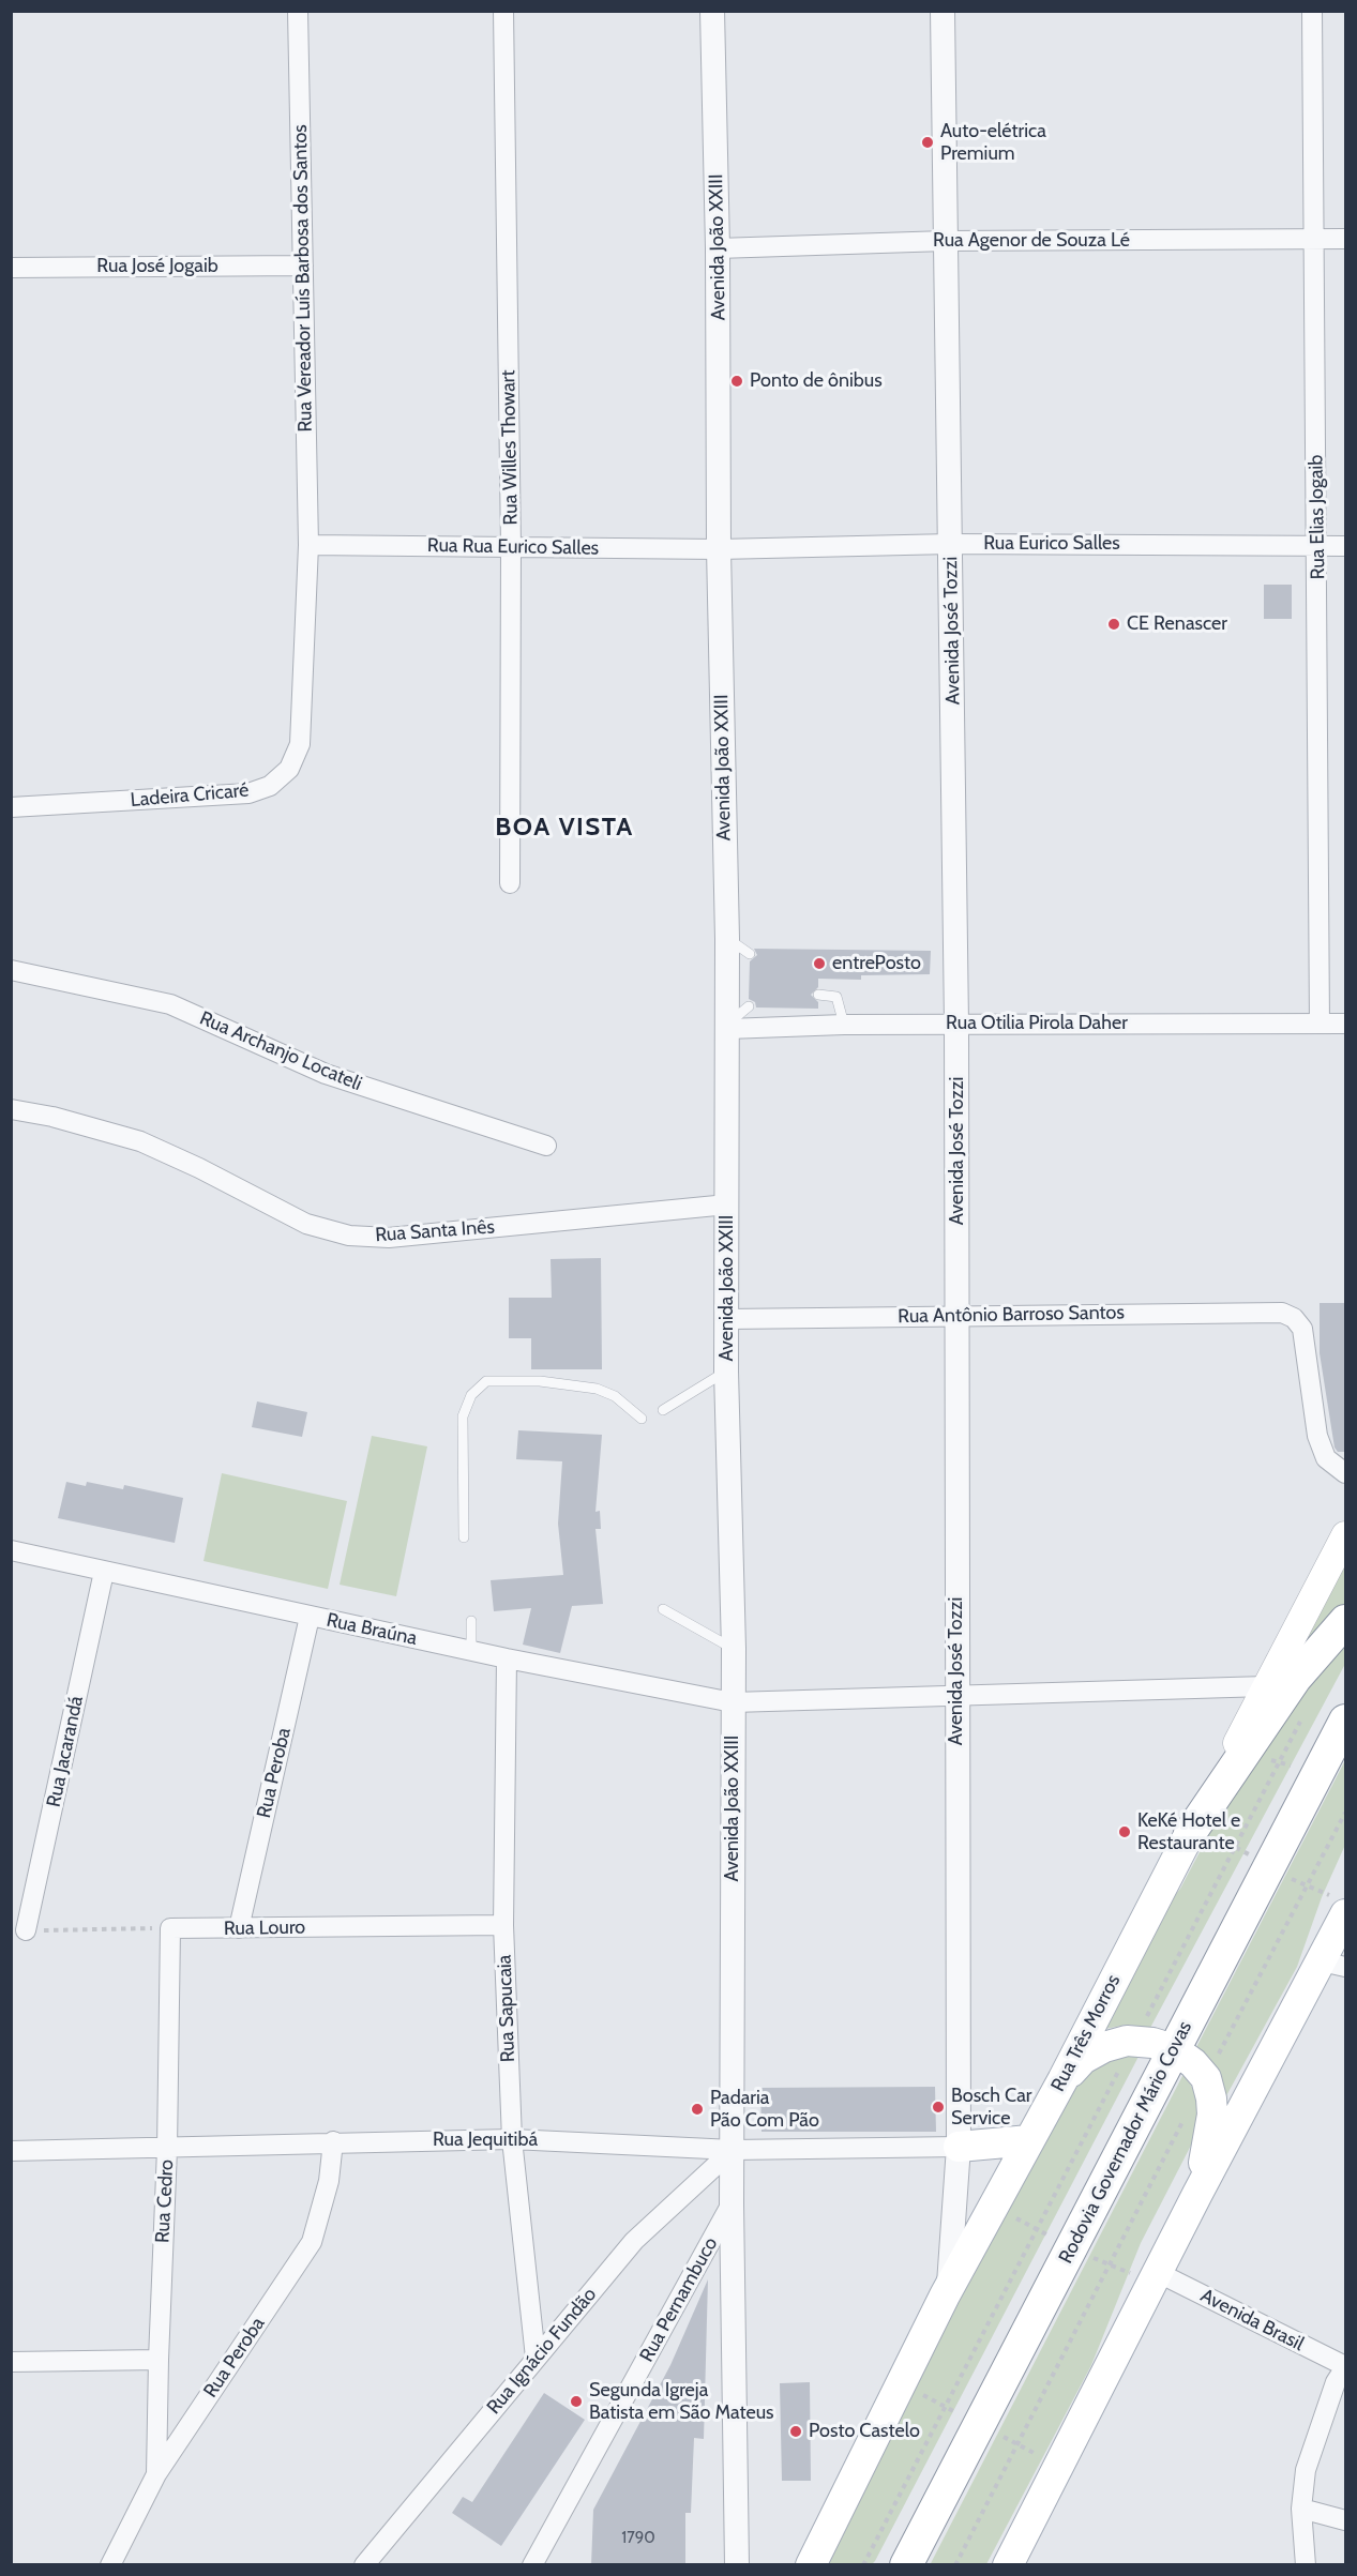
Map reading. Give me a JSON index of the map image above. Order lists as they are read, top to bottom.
{
  "streets": {
    "highway": ["Rodovia Governador Mário Covas"],
    "main road": ["Rua Três Morros"],
    "street": [
      "Rua Agenor de Souza Lé",
      "Avenida João XXIII",
      "Rua José Jogaib",
      "Rua Vereador Luís Barbosa dos Santos",
      "Rua Willes Thowart",
      "Rua Elias Jogaib",
      "Rua Eurico Salles",
      "Rua Rua Eurico Salles",
      "Avenida José Tozzi",
      "Ladeira Cricaré",
      "Rua Otilia Pirola Daher",
      "Rua Archanjo Locateli",
      "Rua Santa Inês",
      "Rua Antônio Barroso Santos",
      "Rua Braúna",
      "Rua Jacarandá",
      "Rua Peroba",
      "Rua Louro",
      "Rua Sapucaia",
      "Rua Jequitibá",
      "Rua Cedro",
      "Rua Pernambuco",
      "Avenida Brasil",
      "Rua Ignácio Fundão"
    ]
  },
  "crossings": [
    ["Rua Agenor de Souza Lé", "Avenida João XXIII"],
    ["Rua Agenor de Souza Lé", "Rua Elias Jogaib"],
    ["Rua Agenor de Souza Lé", "Avenida José Tozzi"],
    ["Avenida João XXIII", "Rua Eurico Salles"],
    ["Avenida João XXIII", "Rua Rua Eurico Salles"],
    ["Avenida João XXIII", "Rua Otilia Pirola Daher"],
    ["Avenida João XXIII", "Rua Santa Inês"],
    ["Avenida João XXIII", "Rua Antônio Barroso Santos"],
    ["Avenida João XXIII", "Rua Braúna"],
    ["Avenida João XXIII", "Rua Jequitibá"],
    ["Avenida João XXIII", "Rua Pernambuco"],
    ["Avenida João XXIII", "Rua Ignácio Fundão"],
    ["Rua José Jogaib", "Rua Vereador Luís Barbosa dos Santos"],
    ["Rua Vereador Luís Barbosa dos Santos", "Rua Rua Eurico Salles"],
    ["Rua Vereador Luís Barbosa dos Santos", "Ladeira Cricaré"],
    ["Rua Willes Thowart", "Rua Rua Eurico Salles"],
    ["Rua Elias Jogaib", "Rua Eurico Salles"],
    ["Rua Elias Jogaib", "Rua Otilia Pirola Daher"],
    ["Rua Eurico Salles", "Rua Rua Eurico Salles"],
    ["Rua Eurico Salles", "Avenida José Tozzi"],
    ["Rua Rua Eurico Salles", "Ladeira Cricaré"],
    ["Avenida José Tozzi", "Rua Otilia Pirola Daher"],
    ["Avenida José Tozzi", "Rua Antônio Barroso Santos"],
    ["Avenida José Tozzi", "Rua Braúna"],
    ["Avenida José Tozzi", "Rua Três Morros"],
    ["Avenida José Tozzi", "Rua Jequitibá"],
    ["Rua Braúna", "Rua Jacarandá"],
    ["Rua Braúna", "Rua Peroba"],
    ["Rua Braúna", "Rua Sapucaia"],
    ["Rua Braúna", "Rua Três Morros"],
    ["Rua Peroba", "Rua Louro"],
    ["Rua Peroba", "Rua Jequitibá"],
    ["Rua Peroba", "Rua Cedro"],
    ["Rua Louro", "Rua Sapucaia"],
    ["Rua Louro", "Rua Cedro"],
    ["Rua Sapucaia", "Rua Jequitibá"],
    ["Rua Sapucaia", "Rua Ignácio Fundão"],
    ["Rua Jequitibá", "Rua Cedro"],
    ["Rua Jequitibá", "Rua Ignácio Fundão"]
  ],
  "districts": ["BOA VISTA"],
  "places": [
    "Auto-elétrica Premium",
    "Ponto de ônibus",
    "CE Renascer",
    "entrePosto",
    "KeKé Hotel e Restaurante",
    "Bosch Car Service",
    "Padaria Pão Com Pão",
    "Segunda Igreja Batista em São Mateus",
    "Posto Castelo"
  ],
  "house_numbers": ["1790"]
}
